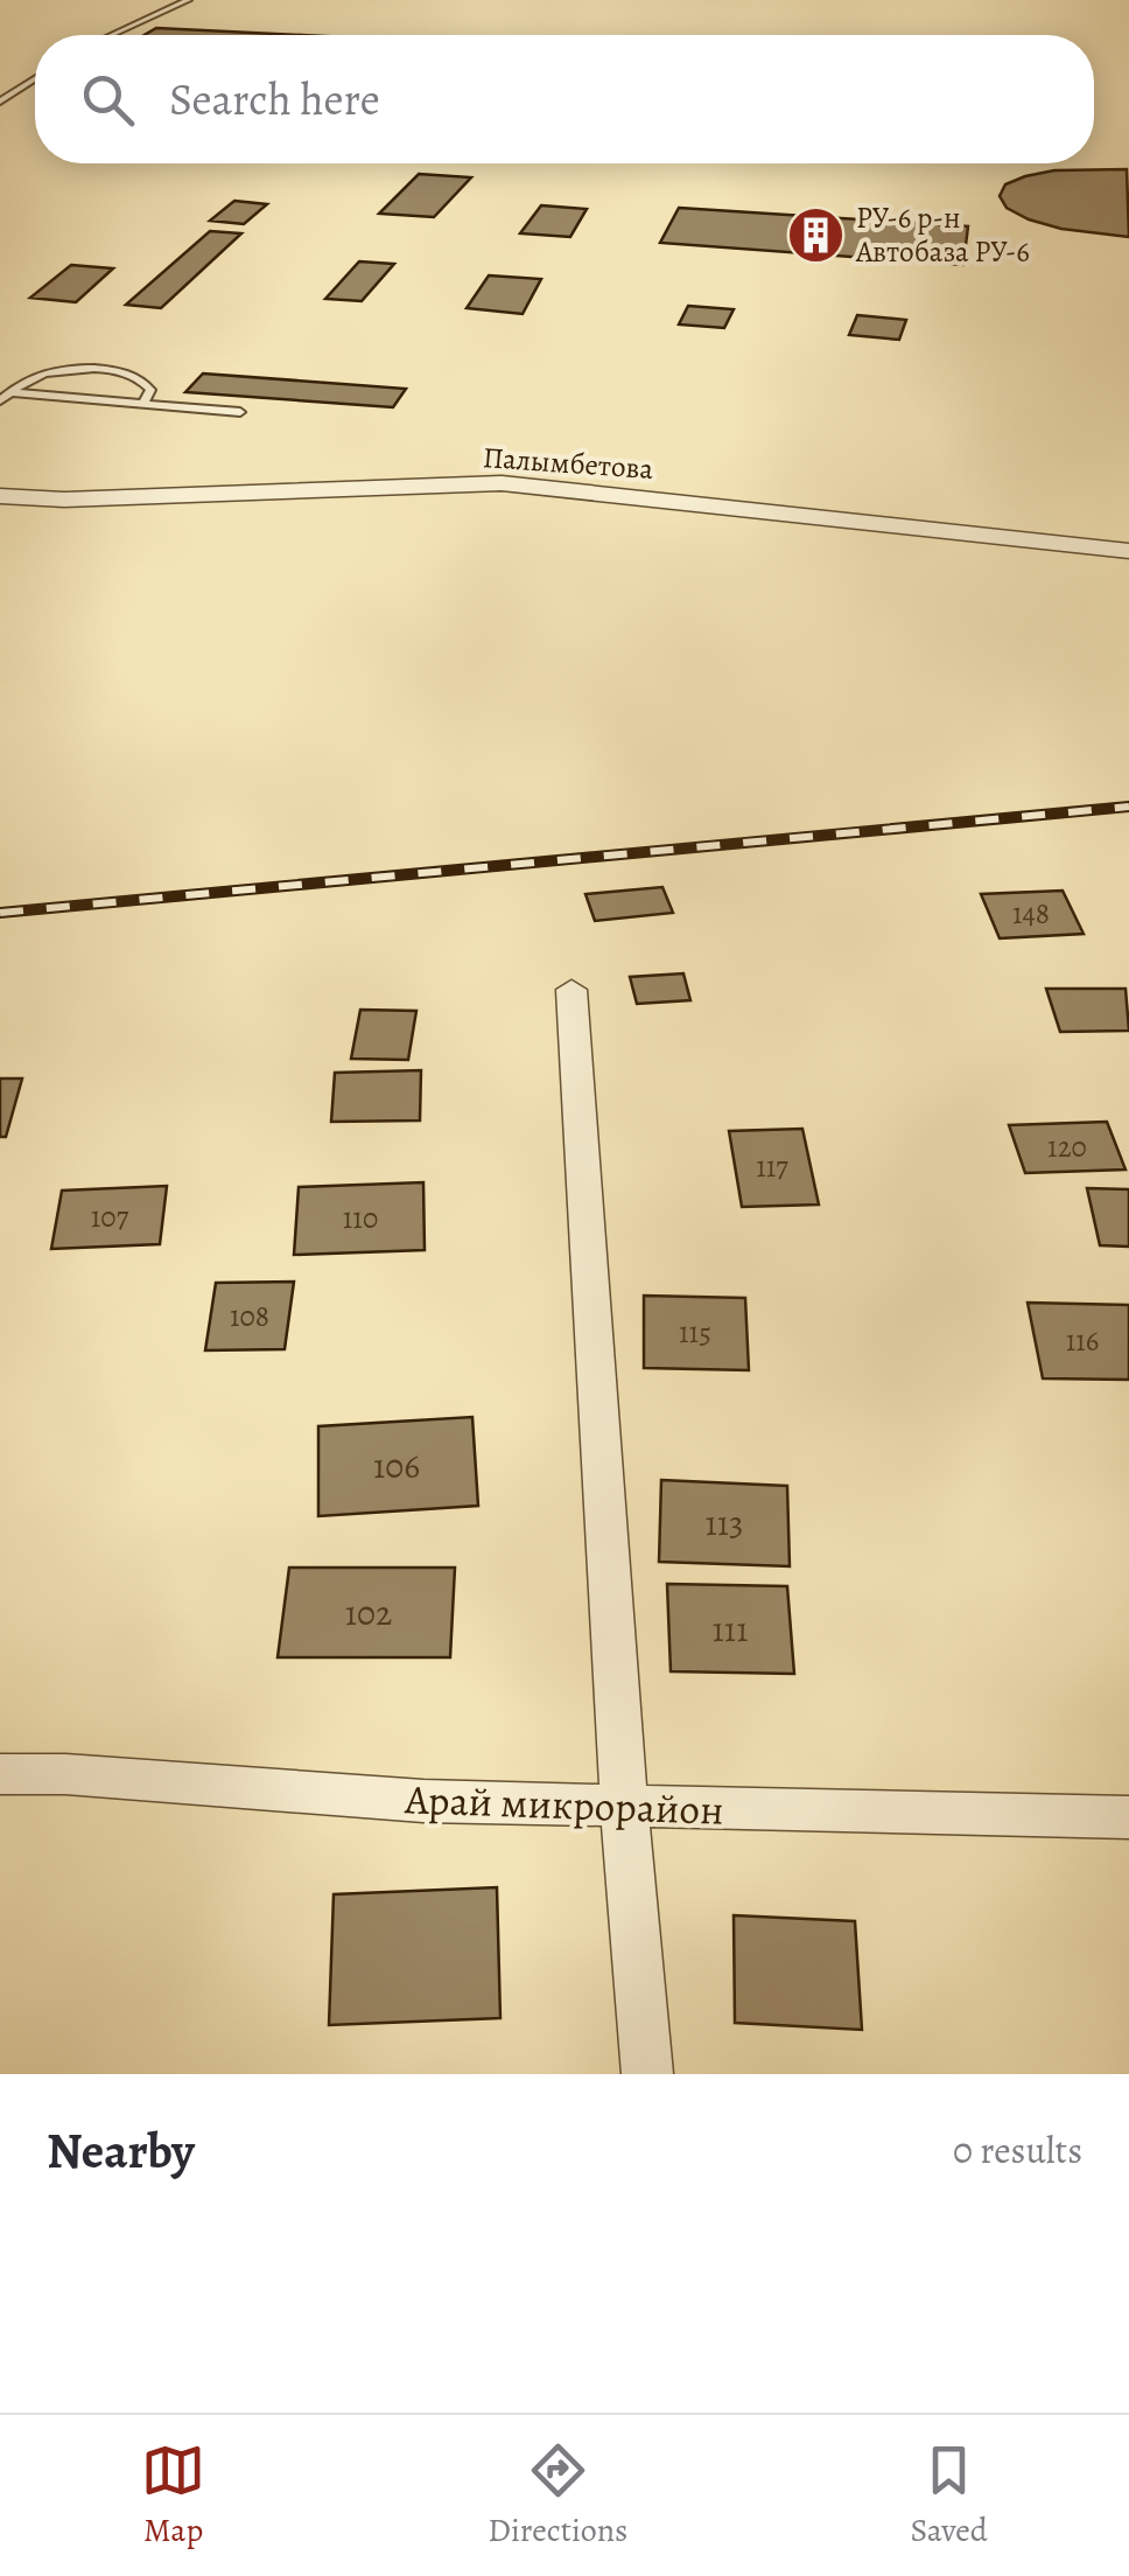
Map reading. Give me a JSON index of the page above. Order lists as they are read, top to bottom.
{
  "streets": {
    "street": ["Палымбетова", "Арай микрорайон"]
  },
  "places": {
    "building": ["РУ-6 р-н Автобаза РУ-6"]
  },
  "house_numbers": [
    "148",
    "120",
    "117",
    "107",
    "110",
    "108",
    "115",
    "116",
    "106",
    "113",
    "102",
    "111"
  ],
  "page": {
    "search": "Search here",
    "heading": ["Nearby", "0 results"],
    "nav": ["Map", "Directions", "Saved"]
  }
}
